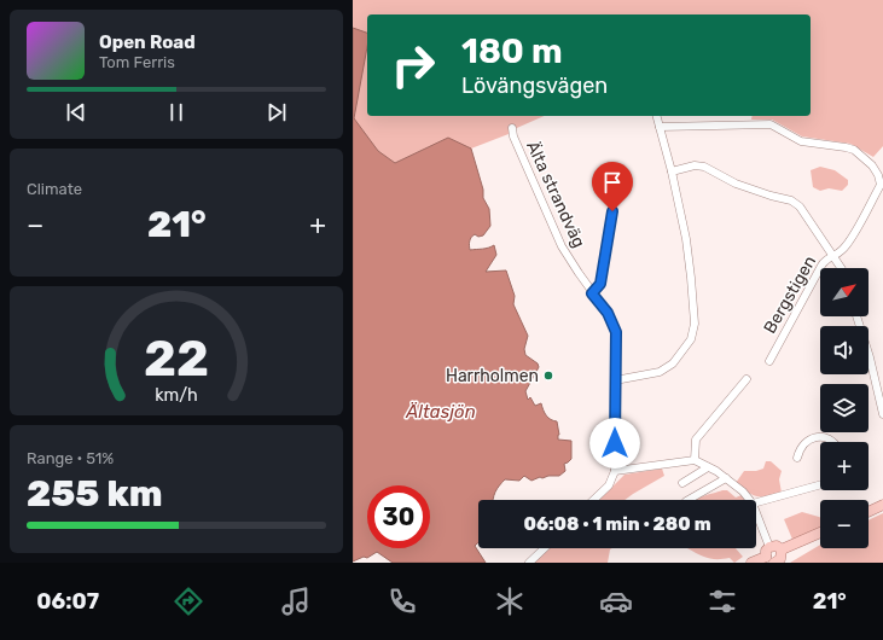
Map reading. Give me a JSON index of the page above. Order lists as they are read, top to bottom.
{
  "streets": {
    "street": ["Älta strandväg", "Bergstigen"]
  },
  "water": ["Ältasjön"],
  "places": ["Harrholmen"],
  "north": "top right",
  "page": {
    "turn": ["180 m", "Lövängsvägen"],
    "song": ["Open Road", "Tom Ferris"],
    "tile": [
      "Climate",
      ["Range · 51%", "255 km"]
    ],
    "heat": ["−", "21°", "+"],
    "map_buttons": ["+", "−"],
    "limit": "30",
    "trip": "06:08 · 1 min · 280 m",
    "tabs": ["06:07", "21°"],
    "gauge": ["22", "km/h"]
  }
}
